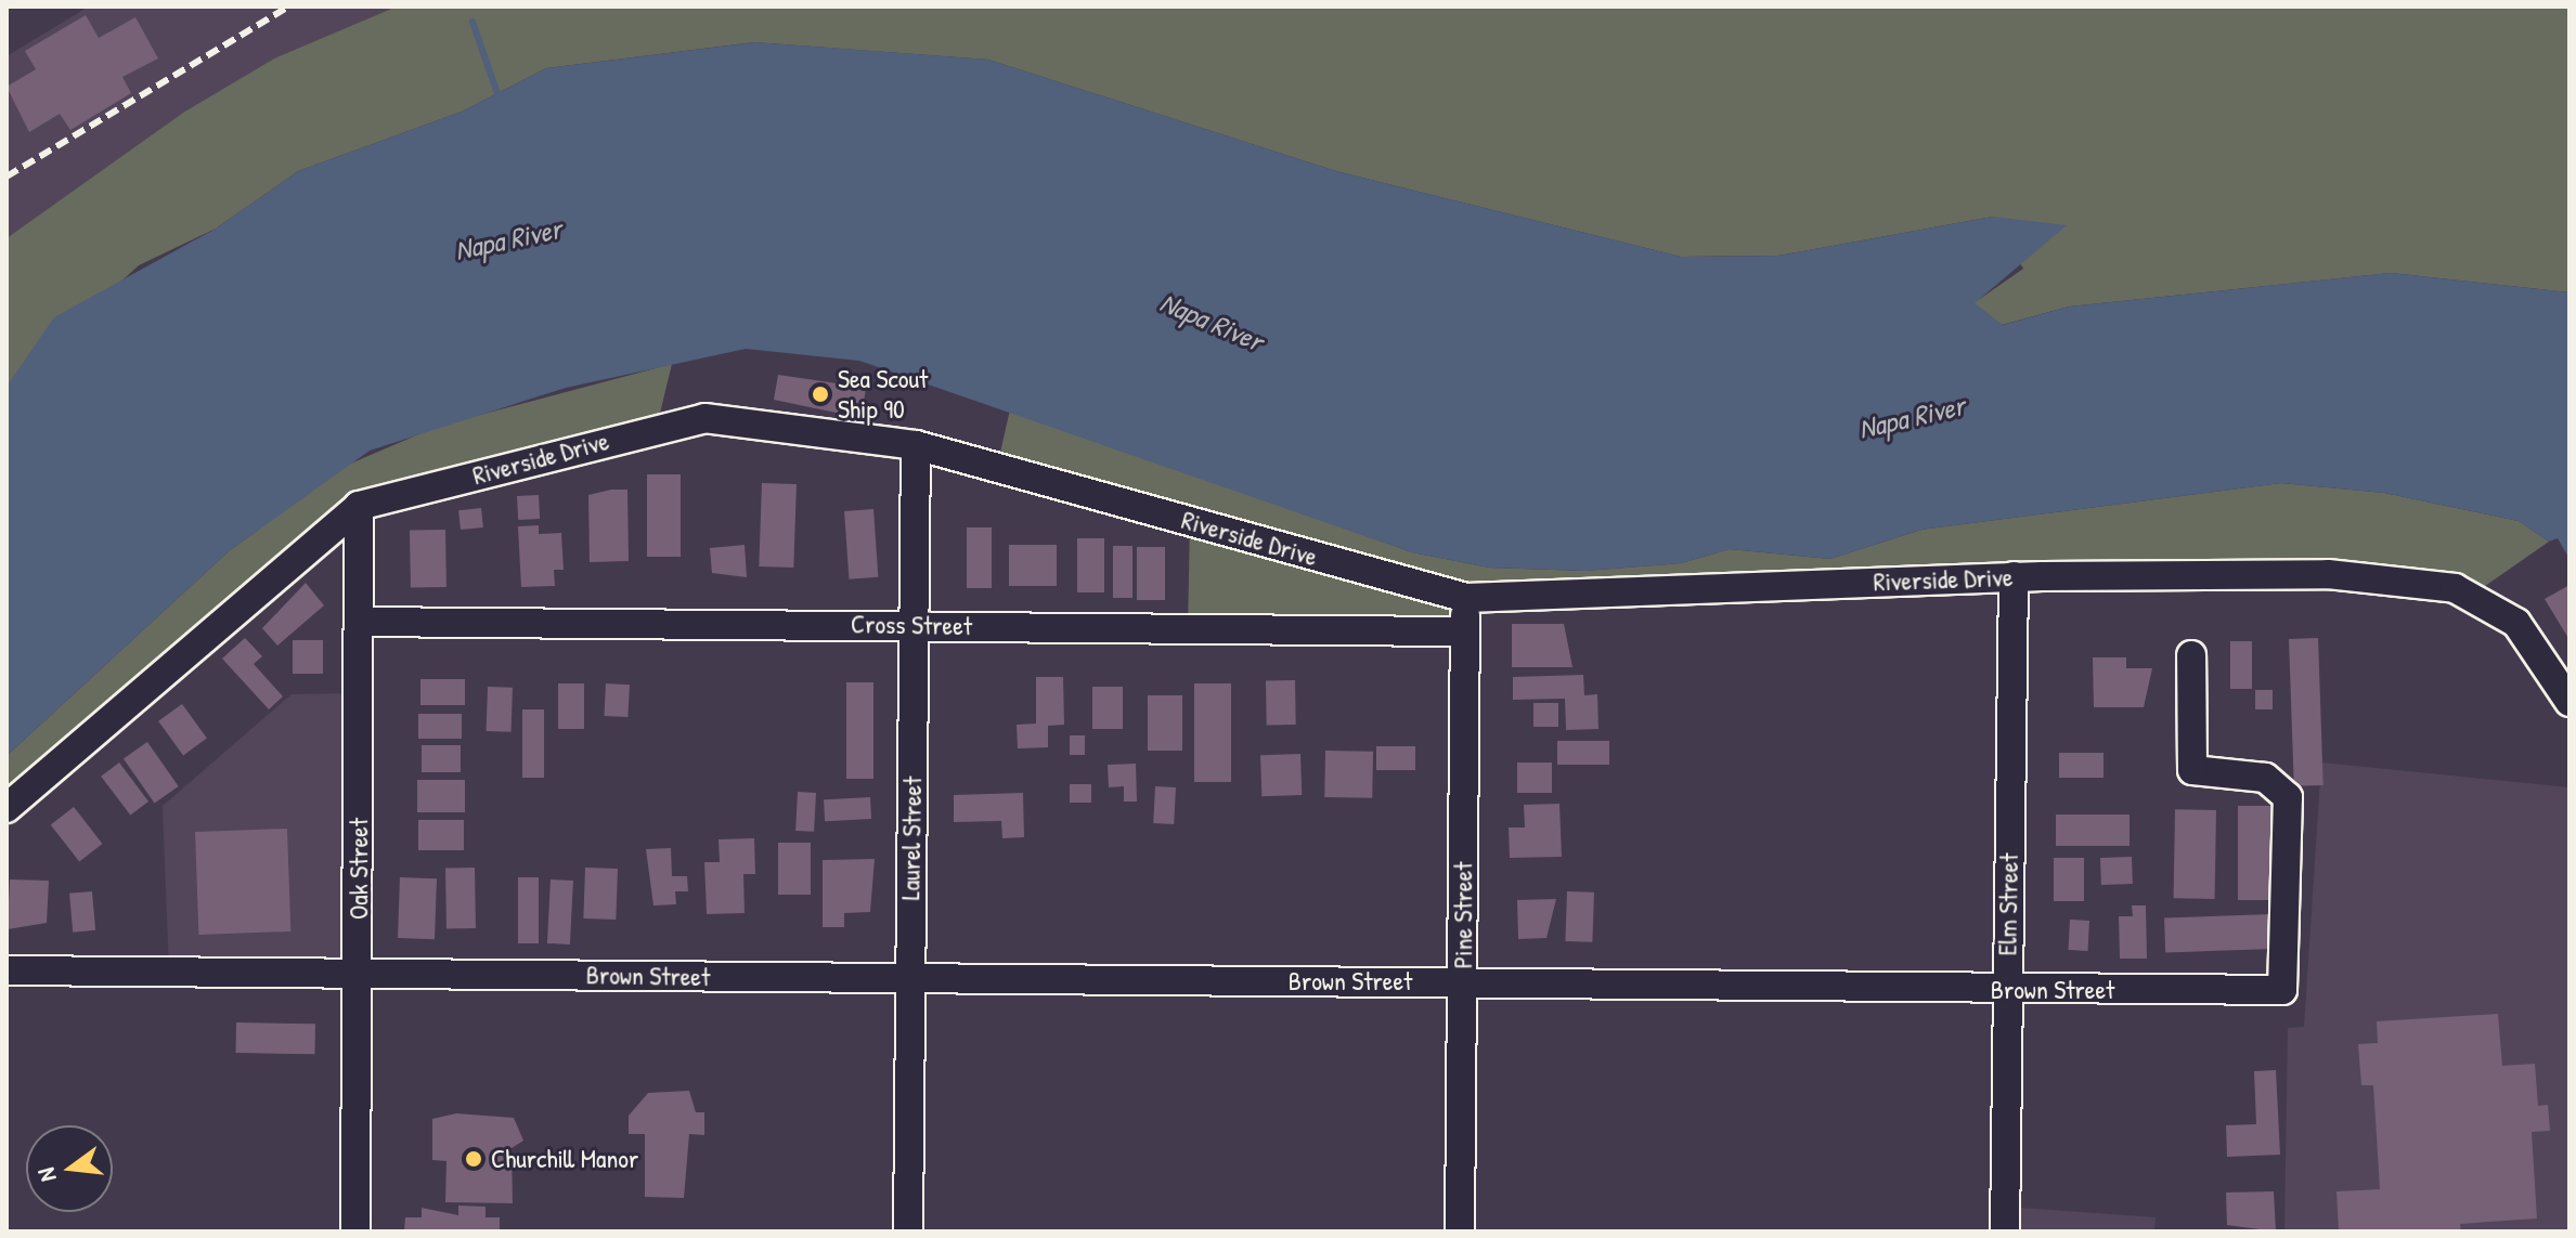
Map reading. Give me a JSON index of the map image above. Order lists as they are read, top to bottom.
{
  "streets": {
    "street": [
      "Riverside Drive",
      "Cross Street",
      "Laurel Street",
      "Oak Street",
      "Elm Street",
      "Pine Street",
      "Brown Street"
    ]
  },
  "crossings": [
    ["Riverside Drive", "Laurel Street"],
    ["Riverside Drive", "Oak Street"],
    ["Riverside Drive", "Elm Street"],
    ["Riverside Drive", "Pine Street"],
    ["Cross Street", "Laurel Street"],
    ["Cross Street", "Oak Street"],
    ["Cross Street", "Pine Street"],
    ["Laurel Street", "Brown Street"],
    ["Oak Street", "Brown Street"],
    ["Elm Street", "Brown Street"],
    ["Pine Street", "Brown Street"]
  ],
  "water": ["Napa River"],
  "places": ["Sea Scout Ship 90", "Churchill Manor"],
  "north": "left"
}
